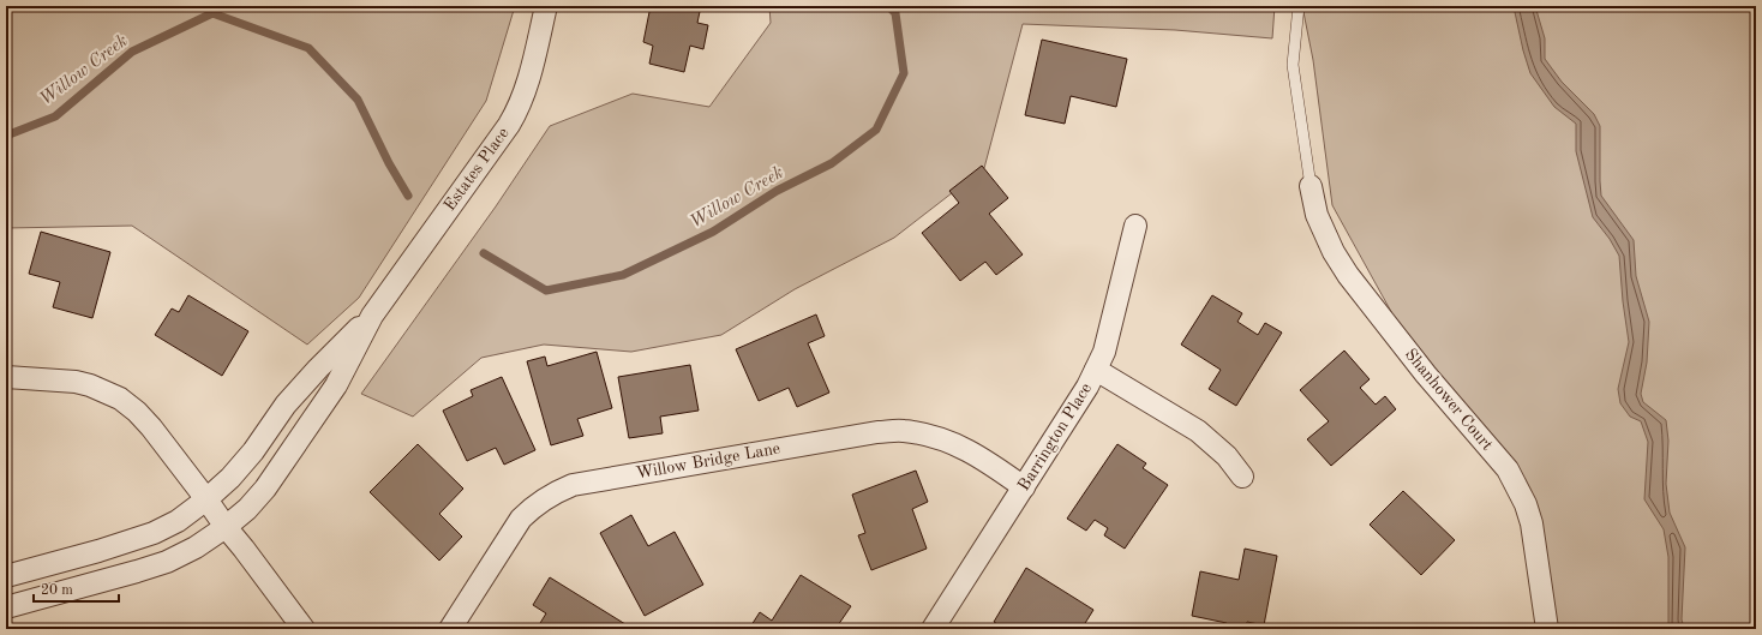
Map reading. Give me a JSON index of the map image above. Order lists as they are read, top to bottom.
{
  "streets": {
    "street": [
      "Estates Place",
      "Shanhower Court",
      "Barrington Place",
      "Willow Bridge Lane"
    ]
  },
  "crossings": [
    ["Barrington Place", "Willow Bridge Lane"]
  ],
  "water": ["Willow Creek"],
  "scale_bar": "20 m"
}
